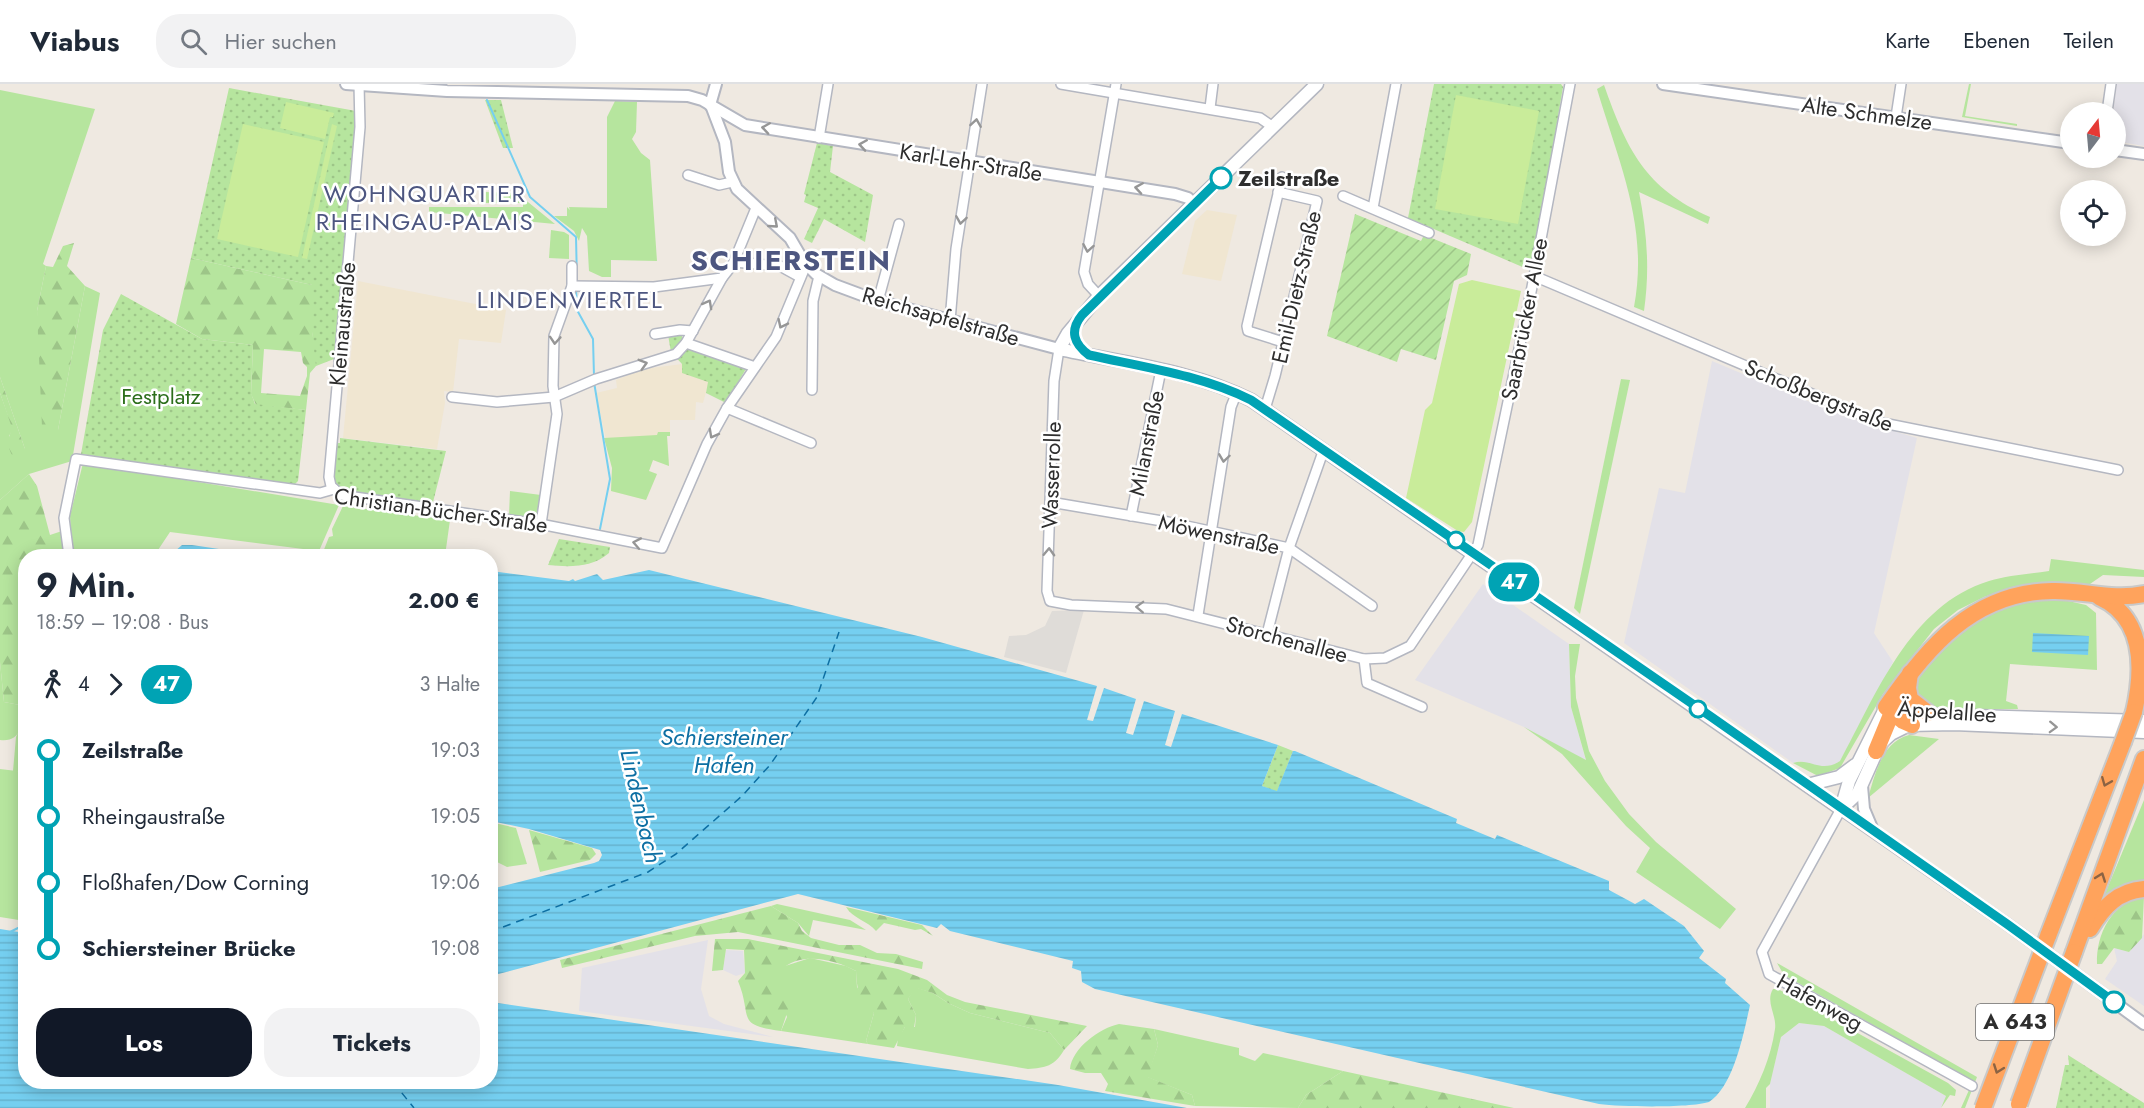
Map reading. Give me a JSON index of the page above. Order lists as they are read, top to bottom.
{
  "streets": {
    "highway": ["A 643"],
    "main road": ["Äppelallee"],
    "street": [
      "Alte Schmelze",
      "Karl-Lehr-Straße",
      "Emil-Dietz-Straße",
      "Reichsapfelstraße",
      "Saarbrücker Allee",
      "Kleinaustraße",
      "Schoßbergstraße",
      "Milanstraße",
      "Wasserrolle",
      "Christian-Bücher-Straße",
      "Möwenstraße",
      "Storchenallee",
      "Hafenweg"
    ]
  },
  "crossings": [
    ["Karl-Lehr-Straße", "Kleinaustraße"],
    ["Reichsapfelstraße", "Wasserrolle"],
    ["Saarbrücker Allee", "Schoßbergstraße"],
    ["Saarbrücker Allee", "Storchenallee"],
    ["Kleinaustraße", "Christian-Bücher-Straße"],
    ["Milanstraße", "Möwenstraße"],
    ["Wasserrolle", "Möwenstraße"],
    ["Wasserrolle", "Storchenallee"],
    ["Äppelallee", "Hafenweg"],
    ["Äppelallee", "A 643"]
  ],
  "one_way": ["Karl-Lehr-Straße", "Wasserrolle"],
  "districts": ["WOHNQUARTIER RHEINGAU-PALAIS", "SCHIERSTEIN", "LINDENVIERTEL"],
  "water": ["Schiersteiner Hafen", "Lindenbach"],
  "parks": ["Festplatz"],
  "places": ["Zeilstraße"],
  "lines": ["bus line 47"],
  "north": "top",
  "page": {
    "header": "Viabus",
    "search": "Hier suchen",
    "nav": ["Karte", "Ebenen", "Teilen"],
    "on_map": "47",
    "heading": ["9 Min.", "18:59 – 19:08 · Bus", "2.00 €"],
    "legs": ["4", "47", "3 Halte"],
    "list": [
      {
        "name": "Zeilstraße",
        "value": "19:03"
      },
      {
        "name": "Rheingaustraße",
        "value": "19:05"
      },
      {
        "name": "Floßhafen/Dow Corning",
        "value": "19:06"
      },
      {
        "name": "Schiersteiner Brücke",
        "value": "19:08"
      }
    ],
    "buttons": ["Los", "Tickets"]
  }
}
